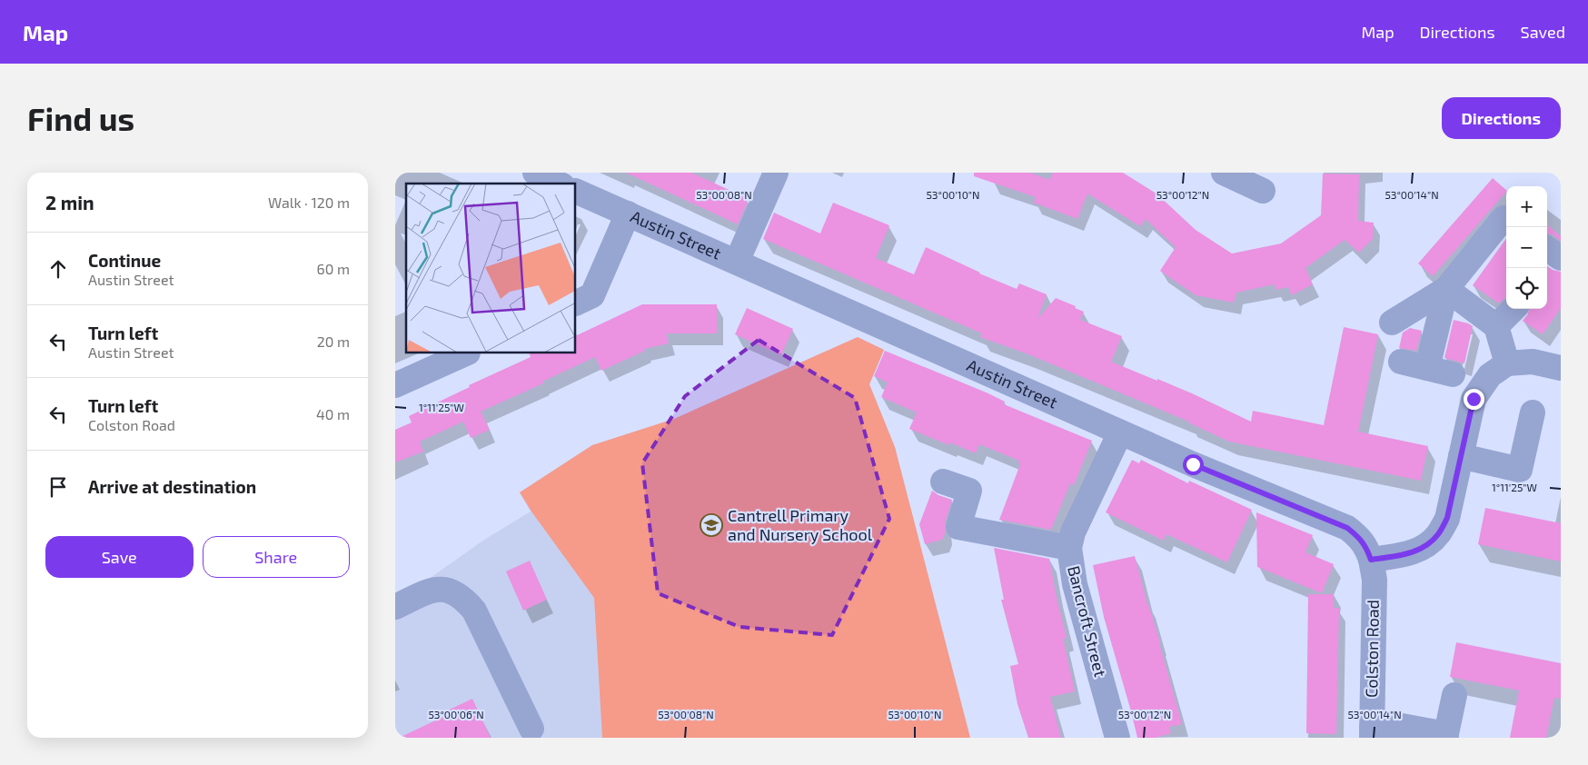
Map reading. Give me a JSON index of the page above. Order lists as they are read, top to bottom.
{
  "streets": {
    "street": ["Austin Street", "Bancroft Street", "Colston Road"]
  },
  "crossings": [
    ["Austin Street", "Bancroft Street"],
    ["Austin Street", "Colston Road"]
  ],
  "places": {
    "school or university": ["Cantrell Primary and Nursery School"]
  },
  "page": {
    "header": "Map",
    "nav": ["Map", "Directions", "Saved"],
    "buttons": [
      "Directions",
      ["Save", "Share"]
    ],
    "title": "Find us",
    "heading": ["2 min", "Walk · 120 m"],
    "map_buttons": ["+", "−"],
    "list": [
      ["Continue", "Austin Street", "60 m"],
      ["Turn left", "Austin Street", "20 m"],
      ["Turn left", "Colston Road", "40 m"],
      "Arrive at destination"
    ]
  },
  "coordinates": [
    "53°00'08\"N",
    "53°00'10\"N",
    "53°00'12\"N",
    "53°00'14\"N",
    "1°11'25\"W",
    "53°00'06\"N"
  ]
}
